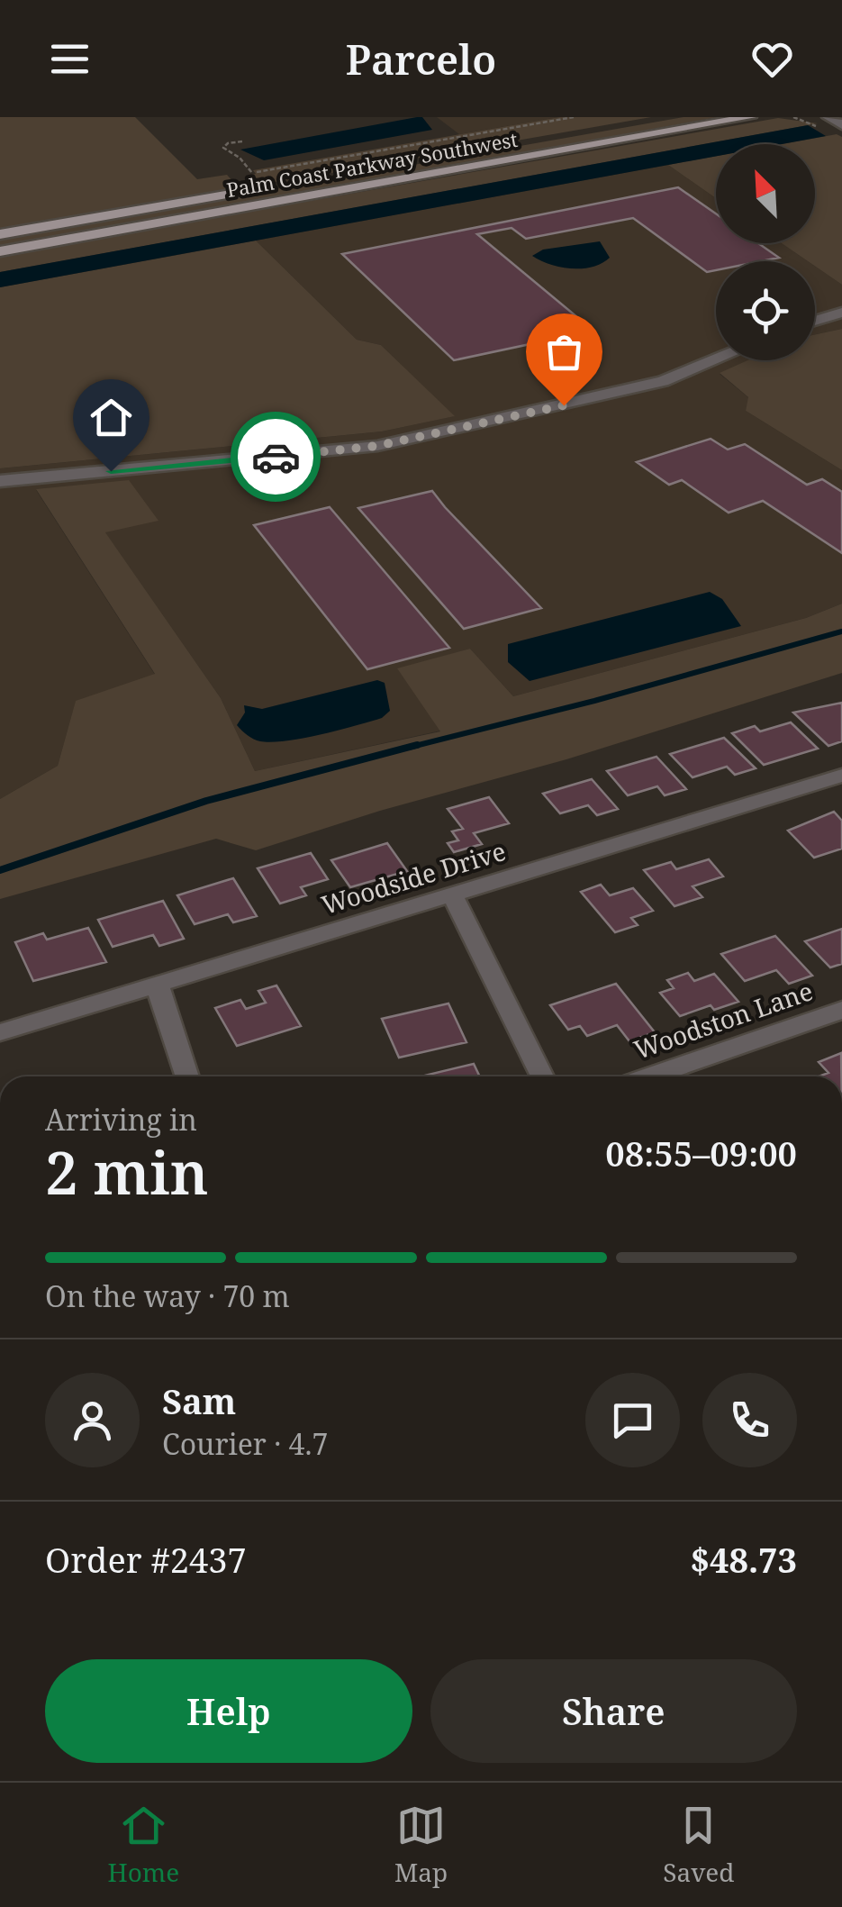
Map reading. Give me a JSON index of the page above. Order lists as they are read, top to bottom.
{
  "streets": {
    "main road": ["Palm Coast Parkway Southwest"],
    "street": ["Woodside Drive", "Woodston Lane"]
  },
  "north": "top left",
  "page": {
    "header": "Parcelo",
    "heading": ["2 min", "Arriving in", "08:55–09:00"],
    "panel": [
      "Sam",
      "Courier · 4.7",
      "Order #2437",
      "$48.73"
    ],
    "bar": "On the way · 70 m",
    "buttons": ["Help", "Share"],
    "tabs": ["Home", "Map", "Saved"]
  }
}
